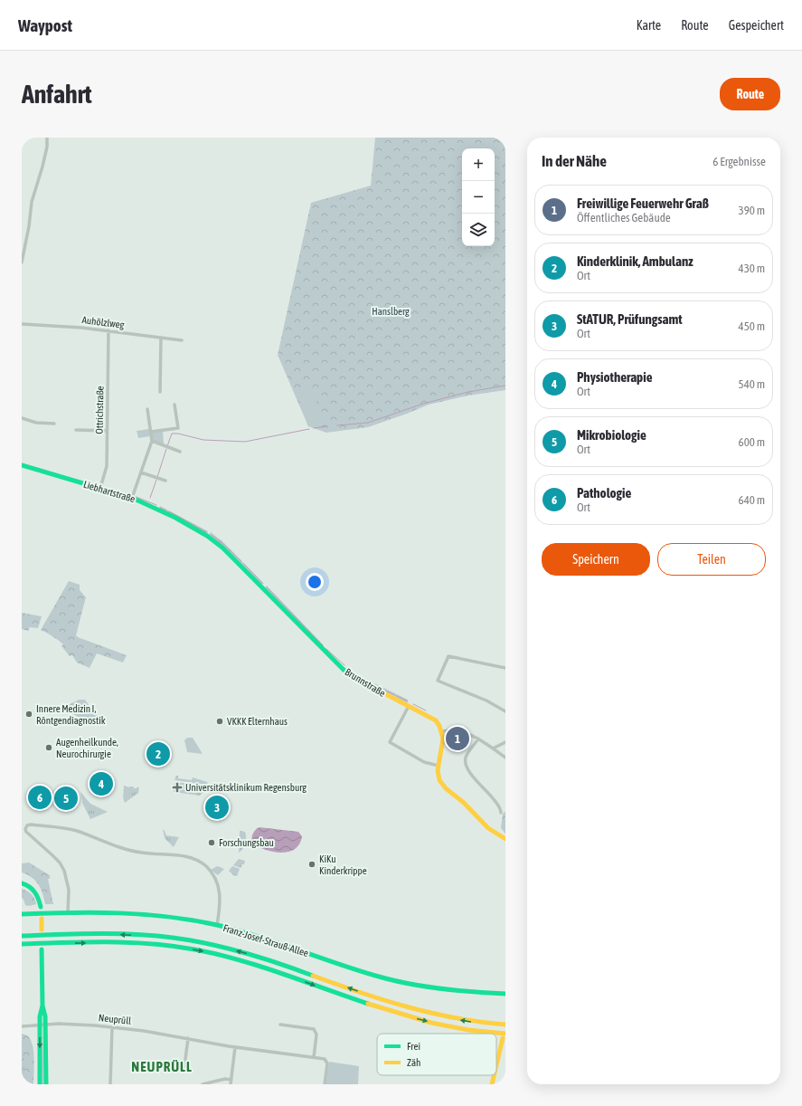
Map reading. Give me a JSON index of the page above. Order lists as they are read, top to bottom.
{
  "streets": {
    "main road": ["Liebhartstraße", "Brunnstraße", "Franz-Josef-Strauß-Allee"],
    "street": ["Auhölzlweg", "Ottrichstraße", "Neuprüll"]
  },
  "crossings": [
    ["Auhölzlweg", "Ottrichstraße"],
    ["Ottrichstraße", "Liebhartstraße"],
    ["Liebhartstraße", "Brunnstraße"]
  ],
  "districts": ["NEUPRÜLL"],
  "parks": ["Hanslberg"],
  "places": {
    "other": [
      "Innere Medizin I, Röntgendiagnostik",
      "VKKK Elternhaus",
      "Augenheilkunde, Neurochirurgie",
      "Forschungsbau",
      "KiKu Kinderkrippe"
    ],
    "health": ["Universitätsklinikum Regensburg"]
  },
  "legend": ["Frei", "Zäh"],
  "page": {
    "header": "Waypost",
    "nav": ["Karte", "Route", "Gespeichert"],
    "buttons": [
      "Route",
      ["Speichern", "Teilen"]
    ],
    "title": "Anfahrt",
    "heading": ["In der Nähe", "6 Ergebnisse"],
    "map_buttons": ["+", "−"],
    "list": [
      {
        "mark": "1",
        "name": "Freiwillige Feuerwehr Graß",
        "note": "Öffentliches Gebäude",
        "value": "390 m"
      },
      {
        "mark": "2",
        "name": "Kinderklinik, Ambulanz",
        "note": "Ort",
        "value": "430 m"
      },
      {
        "mark": "3",
        "name": "StATUR, Prüfungsamt",
        "note": "Ort",
        "value": "450 m"
      },
      {
        "mark": "4",
        "name": "Physiotherapie",
        "note": "Ort",
        "value": "540 m"
      },
      {
        "mark": "5",
        "name": "Mikrobiologie",
        "note": "Ort",
        "value": "600 m"
      },
      {
        "mark": "6",
        "name": "Pathologie",
        "note": "Ort",
        "value": "640 m"
      }
    ],
    "pins": [
      "1",
      "2",
      "4",
      "6",
      "5",
      "3"
    ]
  }
}
